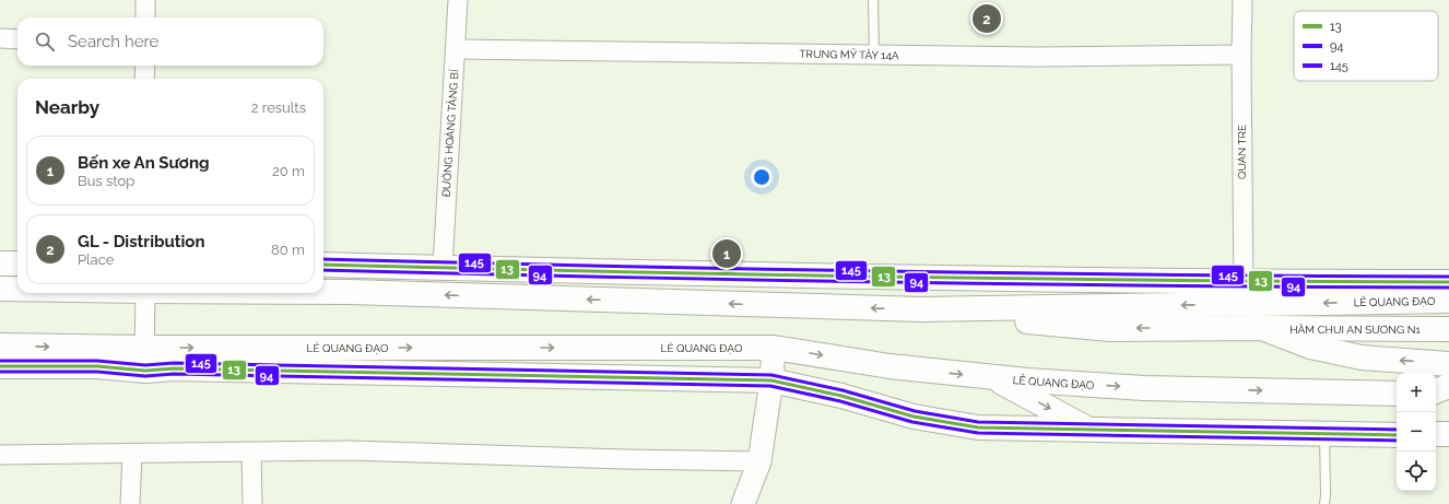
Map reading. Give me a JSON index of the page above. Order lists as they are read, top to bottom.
{
  "streets": {
    "main road": ["LÊ QUANG ĐẠO", "HẦM CHUI AN SƯƠNG N1"],
    "street": ["TRUNG MỸ TÂY 14A", "ĐƯỜNG HOÀNG TĂNG BÍ", "QUÁN TRE"]
  },
  "crossings": [
    ["TRUNG MỸ TÂY 14A", "ĐƯỜNG HOÀNG TĂNG BÍ"],
    ["TRUNG MỸ TÂY 14A", "QUÁN TRE"],
    ["ĐƯỜNG HOÀNG TĂNG BÍ", "LÊ QUANG ĐẠO"],
    ["QUÁN TRE", "LÊ QUANG ĐẠO"],
    ["LÊ QUANG ĐẠO", "HẦM CHUI AN SƯƠNG N1"]
  ],
  "lines": ["transit line 145", "transit line 13", "transit line 94"],
  "legend": ["13", "94", "145"],
  "page": {
    "pins": ["2", "1"],
    "search": "Search here",
    "heading": ["Nearby", "2 results"],
    "list": [
      {
        "mark": "1",
        "name": "Bến xe An Sương",
        "note": "Bus stop",
        "value": "20 m"
      },
      {
        "mark": "2",
        "name": "GL - Distribution",
        "note": "Place",
        "value": "80 m"
      }
    ],
    "map_buttons": ["+", "−"]
  }
}
